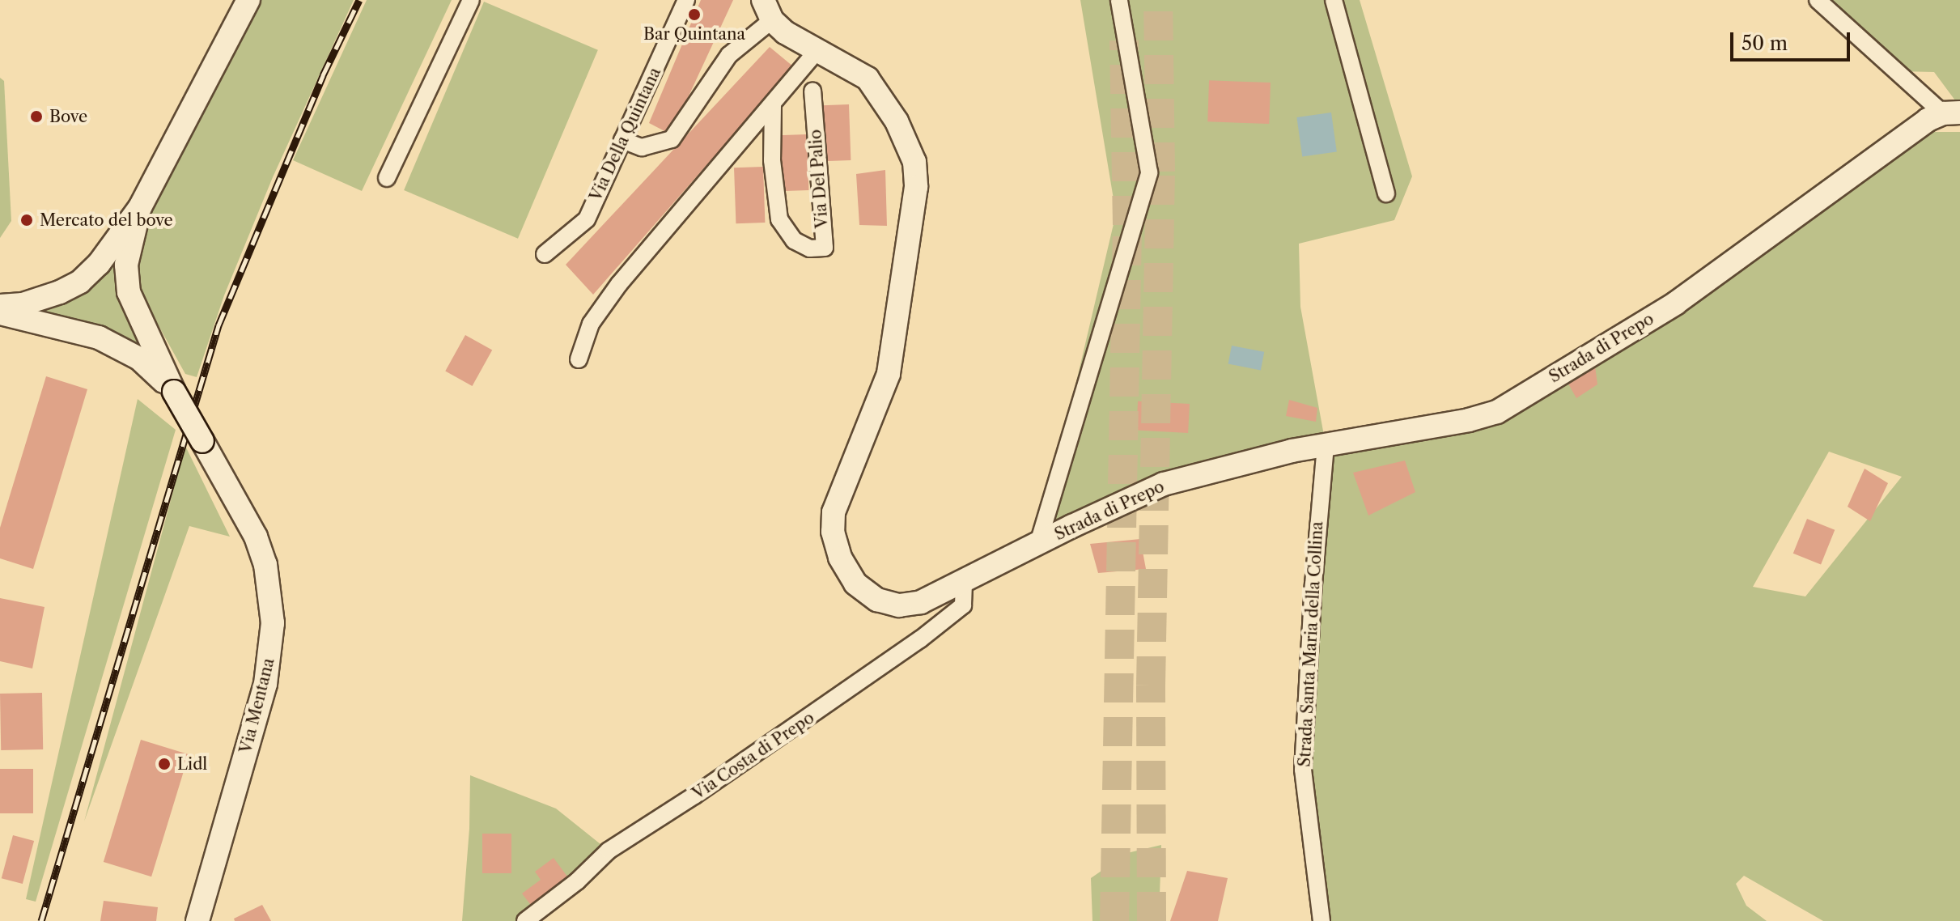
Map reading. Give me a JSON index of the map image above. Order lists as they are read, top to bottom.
{
  "streets": {
    "street": [
      "Via Della Quintana",
      "Via Del Palio",
      "Strada di Prepo",
      "Strada Santa Maria della Collina",
      "Via Mentana",
      "Via Costa di Prepo"
    ]
  },
  "crossings": [
    ["Strada di Prepo", "Strada Santa Maria della Collina"],
    ["Strada di Prepo", "Via Costa di Prepo"]
  ],
  "places": [
    "Bar Quintana",
    "Bove",
    "Mercato del bove",
    "Lidl"
  ],
  "scale_bar": "50 m"
}
